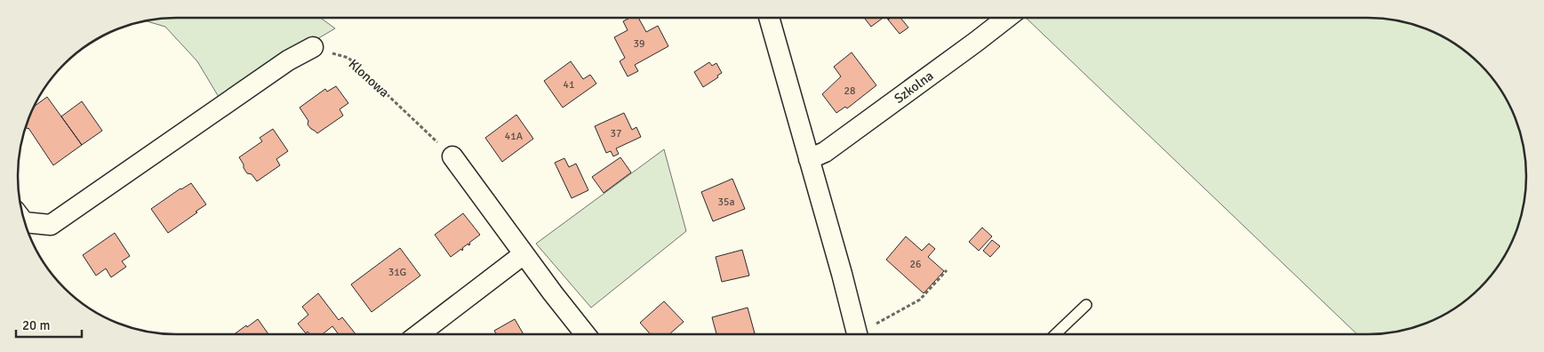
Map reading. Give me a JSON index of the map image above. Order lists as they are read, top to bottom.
{
  "streets": {
    "street": ["Szkolna"],
    "path": ["Klonowa"]
  },
  "house_numbers": [
    "39",
    "41",
    "28",
    "37",
    "41A",
    "35a",
    "26",
    "31G"
  ],
  "scale_bar": "20 m"
}
